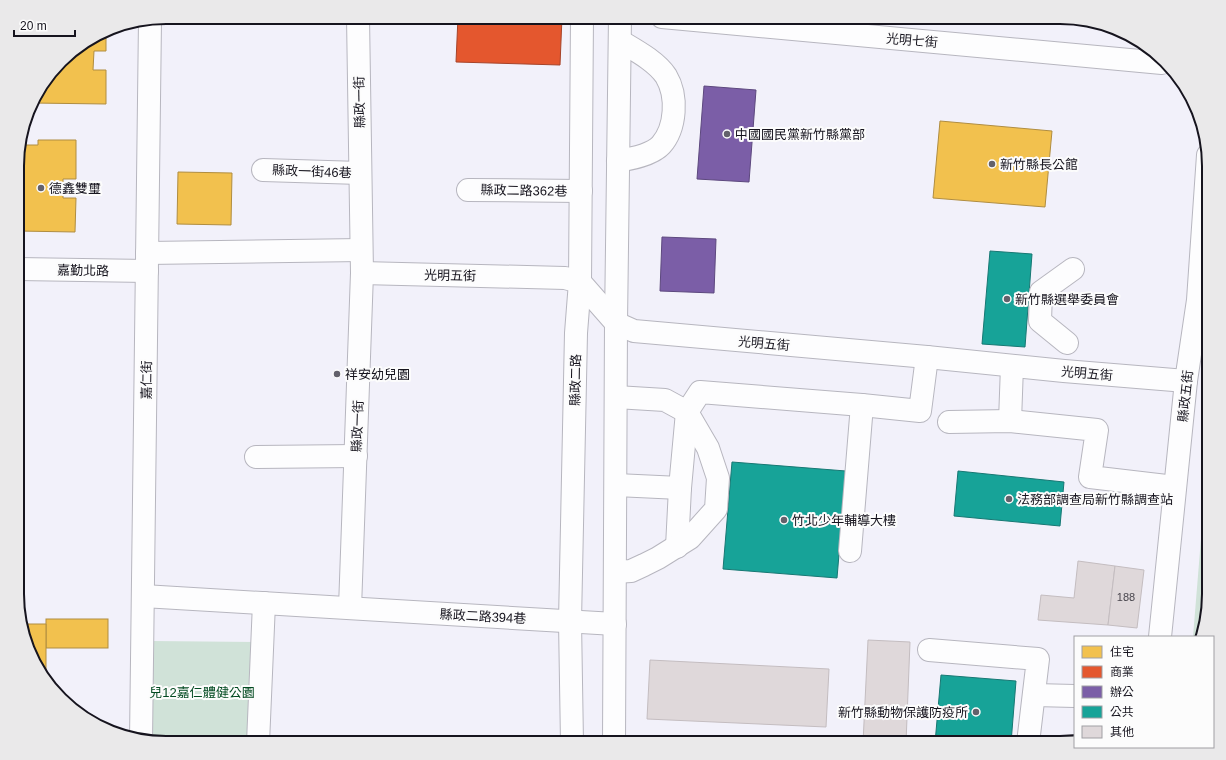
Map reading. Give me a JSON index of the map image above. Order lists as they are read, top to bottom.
{
  "streets": {
    "street": [
      "光明七街",
      "縣政一街",
      "縣政一街46巷",
      "縣政二路362巷",
      "嘉勤北路",
      "光明五街",
      "嘉仁街",
      "縣政二路",
      "縣政五街",
      "縣政二路394巷"
    ]
  },
  "crossings": [
    ["縣政一街", "縣政一街46巷"],
    ["縣政一街", "光明五街"],
    ["縣政一街", "縣政二路394巷"],
    ["縣政二路362巷", "縣政二路"],
    ["嘉勤北路", "嘉仁街"],
    ["光明五街", "縣政二路"],
    ["光明五街", "縣政五街"],
    ["縣政二路", "縣政二路394巷"]
  ],
  "parks": ["兒12嘉仁體健公園"],
  "places": [
    "中國國民黨新竹縣黨部",
    "新竹縣長公館",
    "德鑫雙璽",
    "新竹縣選舉委員會",
    "祥安幼兒園",
    "法務部調查局新竹縣調查站",
    "竹北少年輔導大樓",
    "新竹縣動物保護防疫所"
  ],
  "house_numbers": ["188"],
  "legend": [
    "住宅",
    "商業",
    "辦公",
    "公共",
    "其他"
  ],
  "scale_bar": "20 m"
}
